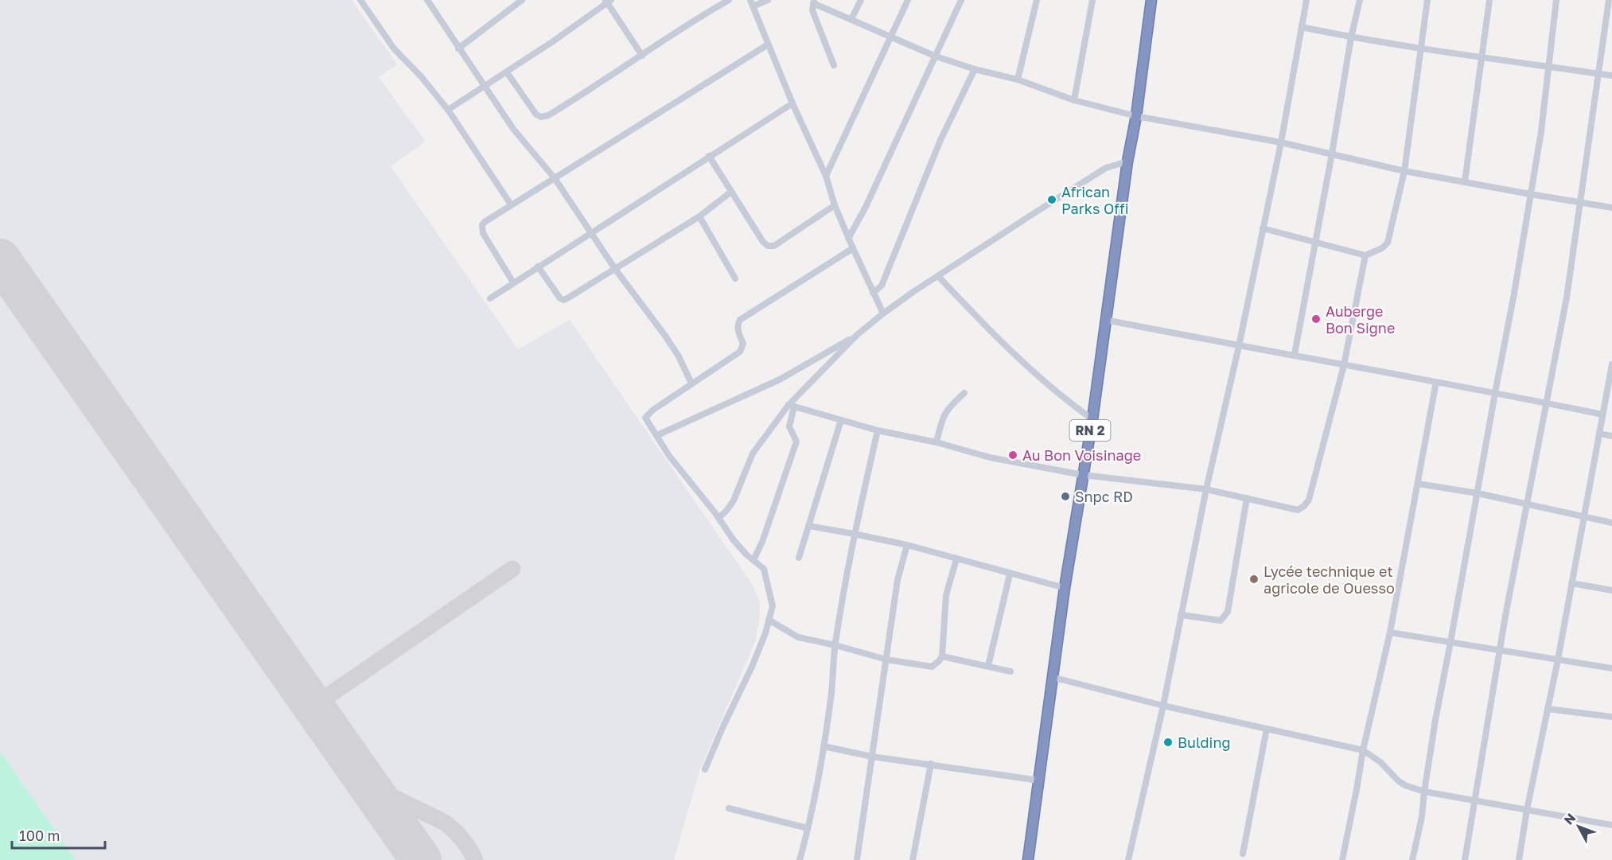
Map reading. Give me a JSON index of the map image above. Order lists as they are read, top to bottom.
{
  "streets": {
    "highway": ["RN 2"]
  },
  "places": [
    "African Parks Offi",
    "Auberge Bon Signe",
    "Au Bon Voisinage",
    "Snpc RD",
    "Lycée technique et agricole de Ouesso",
    "Bulding"
  ],
  "scale_bar": "100 m",
  "north": "top left"
}
